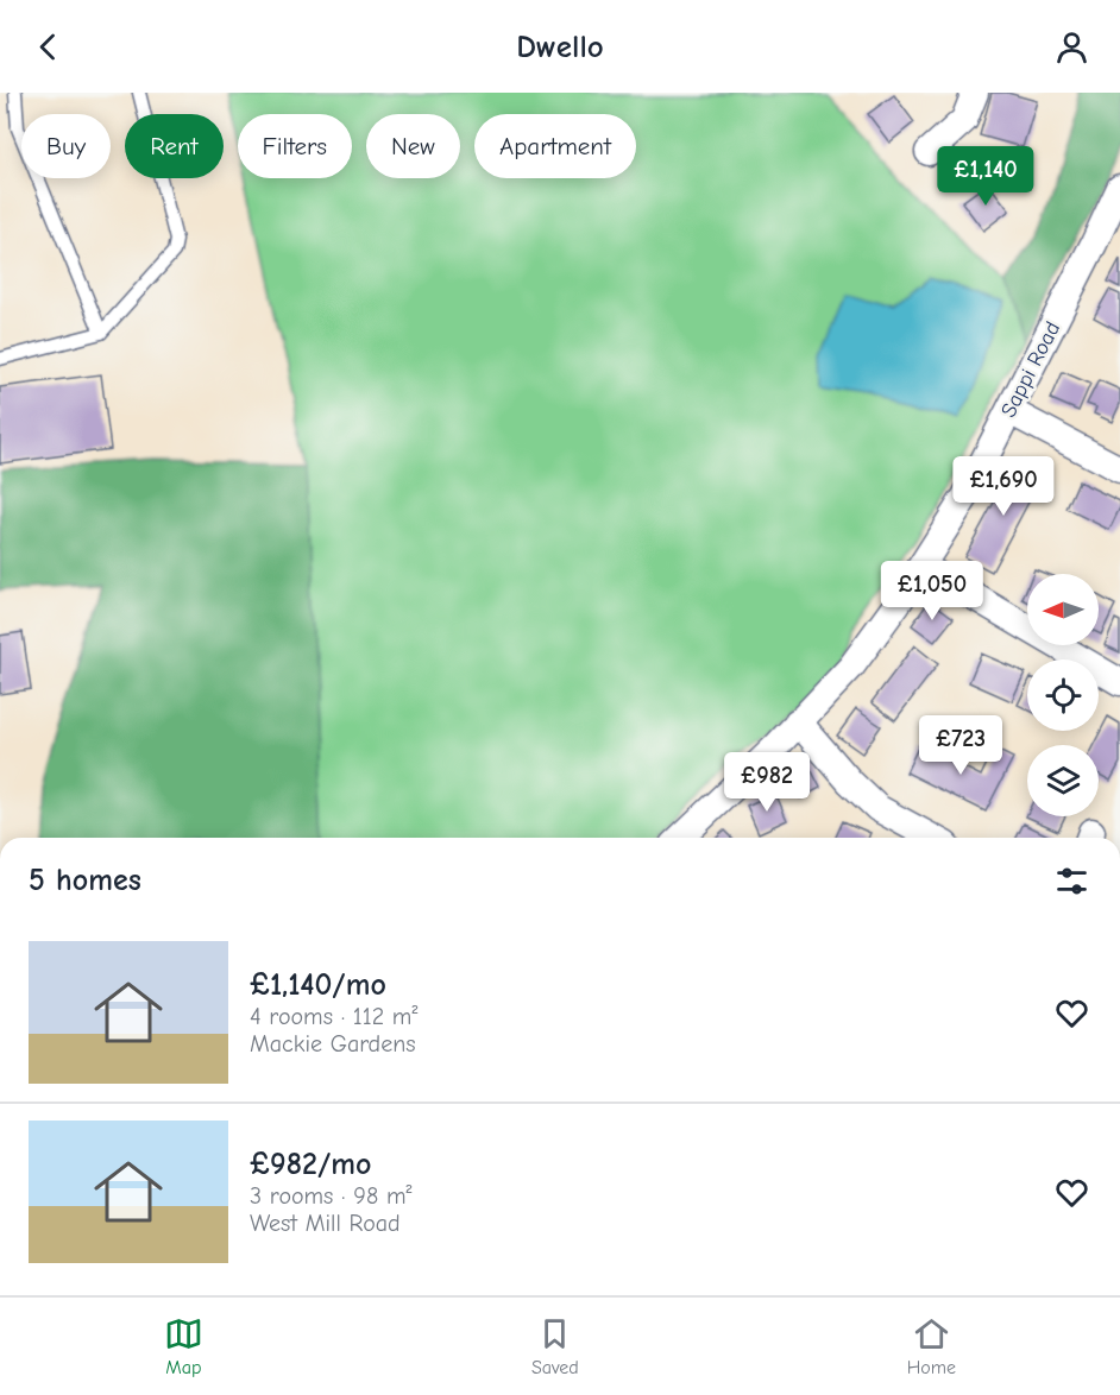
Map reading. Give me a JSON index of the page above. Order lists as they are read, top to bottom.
{
  "streets": {
    "street": ["Sappi Road"]
  },
  "north": "left",
  "page": {
    "header": "Dwello",
    "chip": [
      "Buy",
      "Rent",
      "Filters",
      "New",
      "Apartment"
    ],
    "price": [
      "£1,140",
      "£1,690",
      "£1,050",
      "£723",
      "£982"
    ],
    "heading": "5 homes",
    "list": [
      {
        "name": "£1,140/mo",
        "note": "4 rooms · 112 m² · Mackie Gardens"
      },
      {
        "name": "£982/mo",
        "note": "3 rooms · 98 m² · West Mill Road"
      }
    ],
    "tabs": ["Map", "Saved", "Home"]
  }
}
